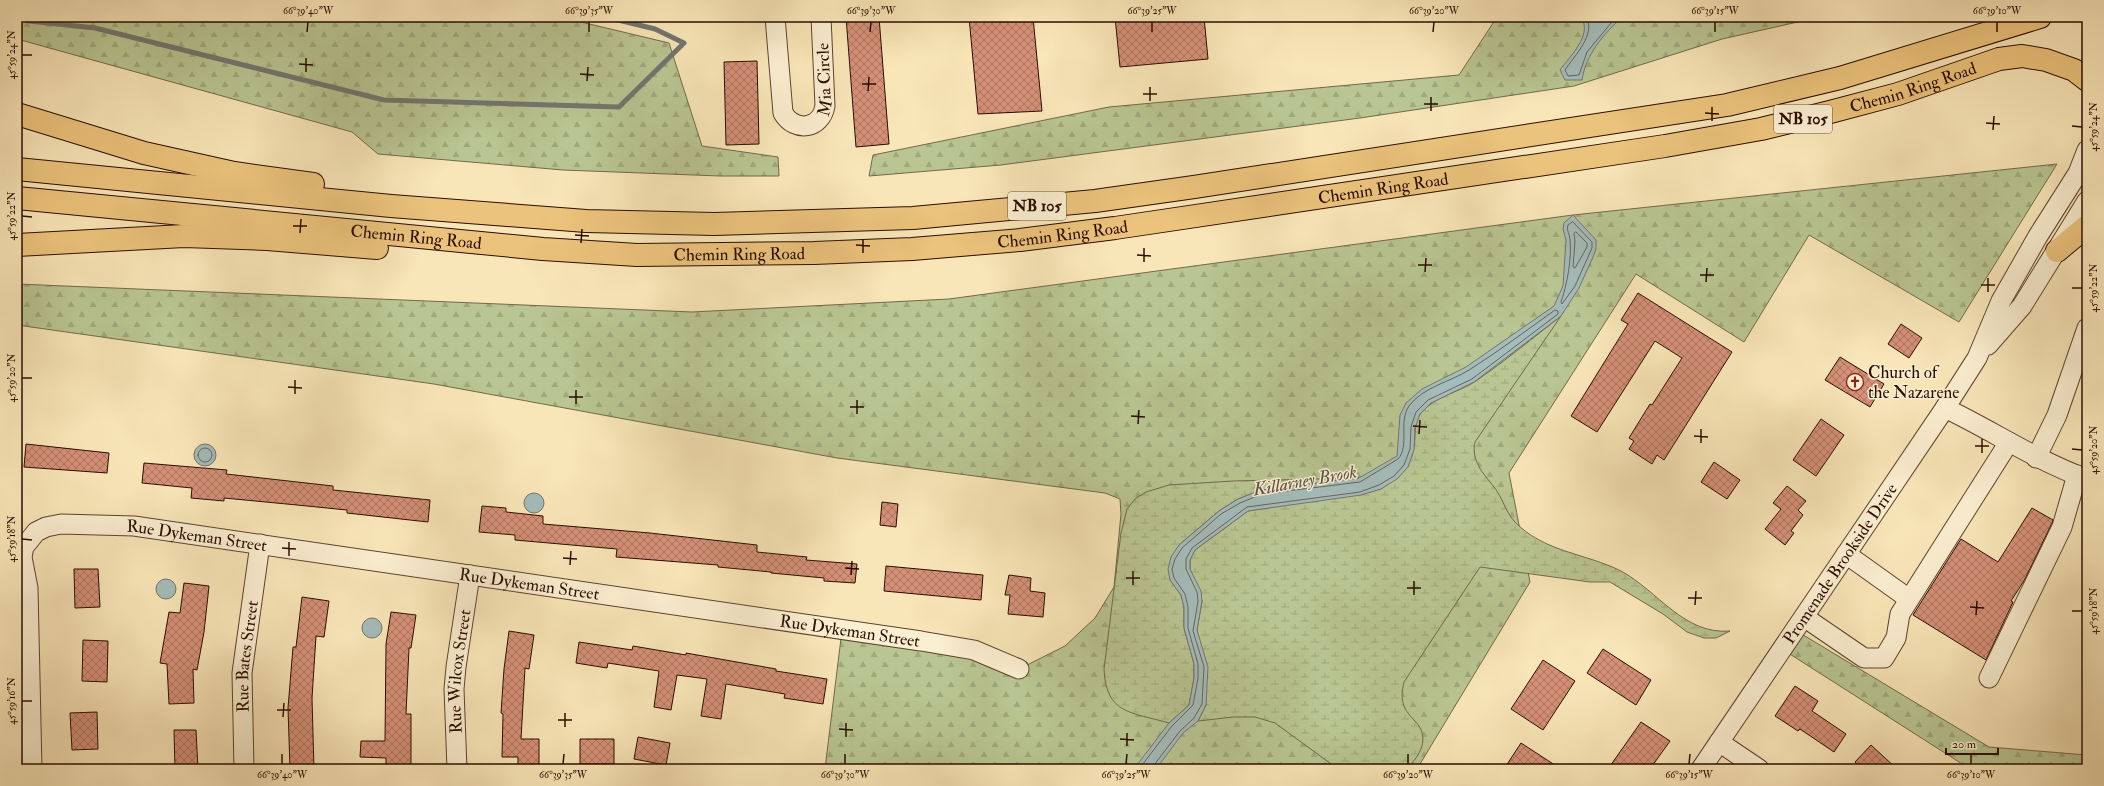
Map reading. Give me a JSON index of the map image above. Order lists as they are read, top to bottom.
{
  "streets": {
    "highway": ["Chemin Ring Road", "NB 105"],
    "street": [
      "Mia Circle",
      "Rue Dykeman Street",
      "Promenade Brookside Drive",
      "Rue Bates Street",
      "Rue Wilcox Street"
    ]
  },
  "crossings": [
    ["Rue Dykeman Street", "Rue Bates Street"],
    ["Rue Dykeman Street", "Rue Wilcox Street"]
  ],
  "water": ["Killarney Brook"],
  "places": {
    "church": ["Church of the Nazarene"]
  },
  "scale_bar": "20 m",
  "coordinates": [
    "66°39'40\"W",
    "66°39'35\"W",
    "66°39'30\"W",
    "66°39'25\"W",
    "66°39'20\"W",
    "66°39'15\"W",
    "66°39'10\"W",
    "45°59'24\"N",
    "45°59'22\"N",
    "45°59'20\"N",
    "45°59'18\"N",
    "45°59'16\"N"
  ]
}
